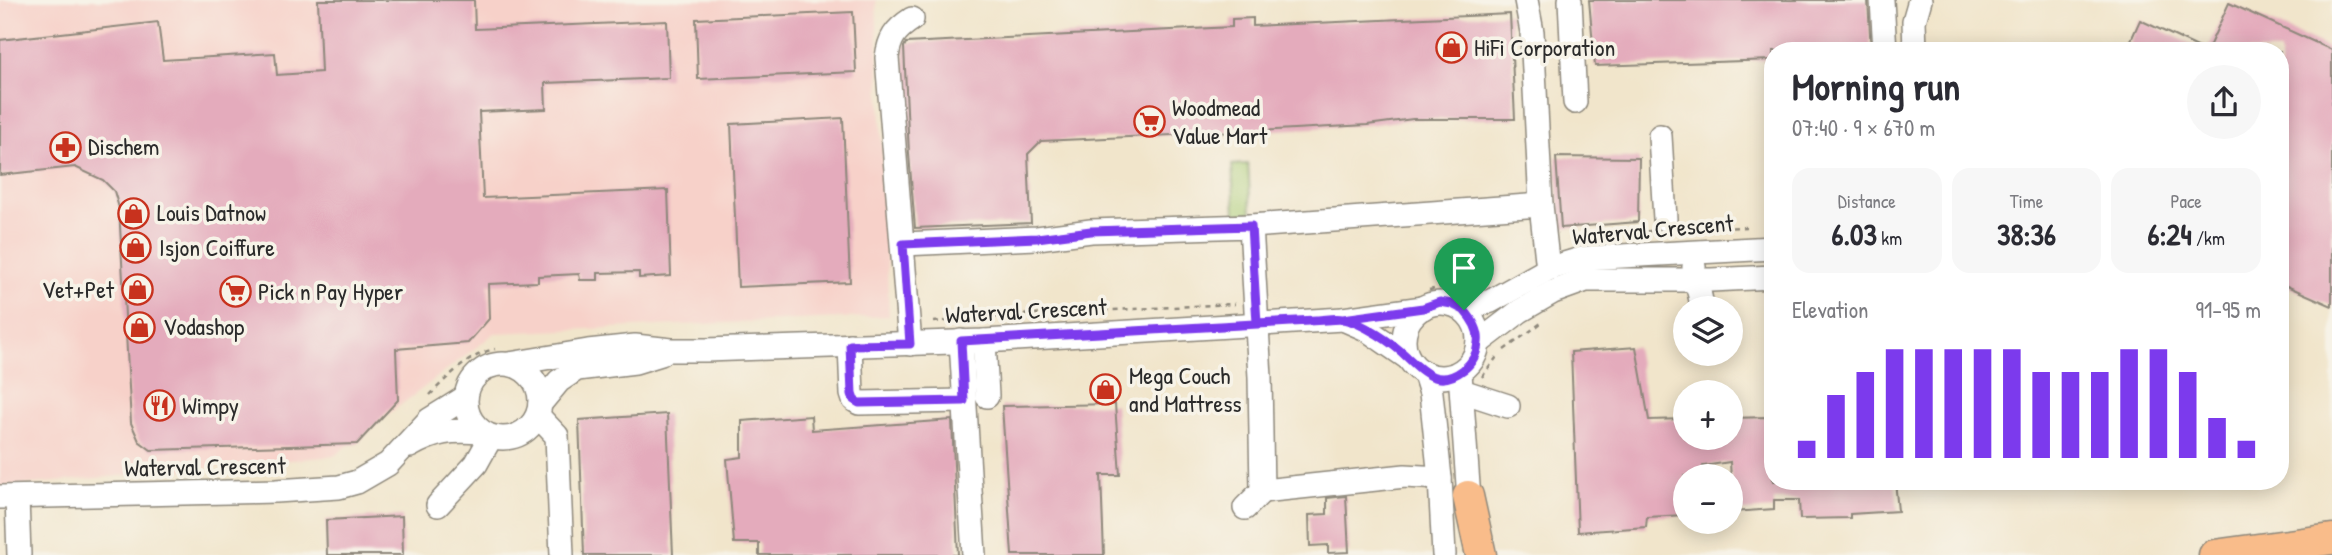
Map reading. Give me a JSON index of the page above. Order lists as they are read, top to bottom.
{
  "streets": {
    "street": ["Waterval Crescent"]
  },
  "places": {
    "shop": [
      "HiFi Corporation",
      "Louis Datnow",
      "Isjon Coiffure",
      "Vet+Pet",
      "Vodashop",
      "Mega Couch and Mattress"
    ],
    "supermarket": ["Woodmead Value Mart", "Pick n Pay Hyper"],
    "pharmacy": ["Dischem"],
    "restaurant": ["Wimpy"]
  },
  "page": {
    "heading": ["Morning run", "07:40 · 9 × 670 m"],
    "stats": [
      ["Distance", "6.03 km"],
      ["Time", "38:36"],
      ["Pace", "6:24 /km"]
    ],
    "chart": ["Elevation", "91–95 m"],
    "map_buttons": ["+", "−"]
  }
}
